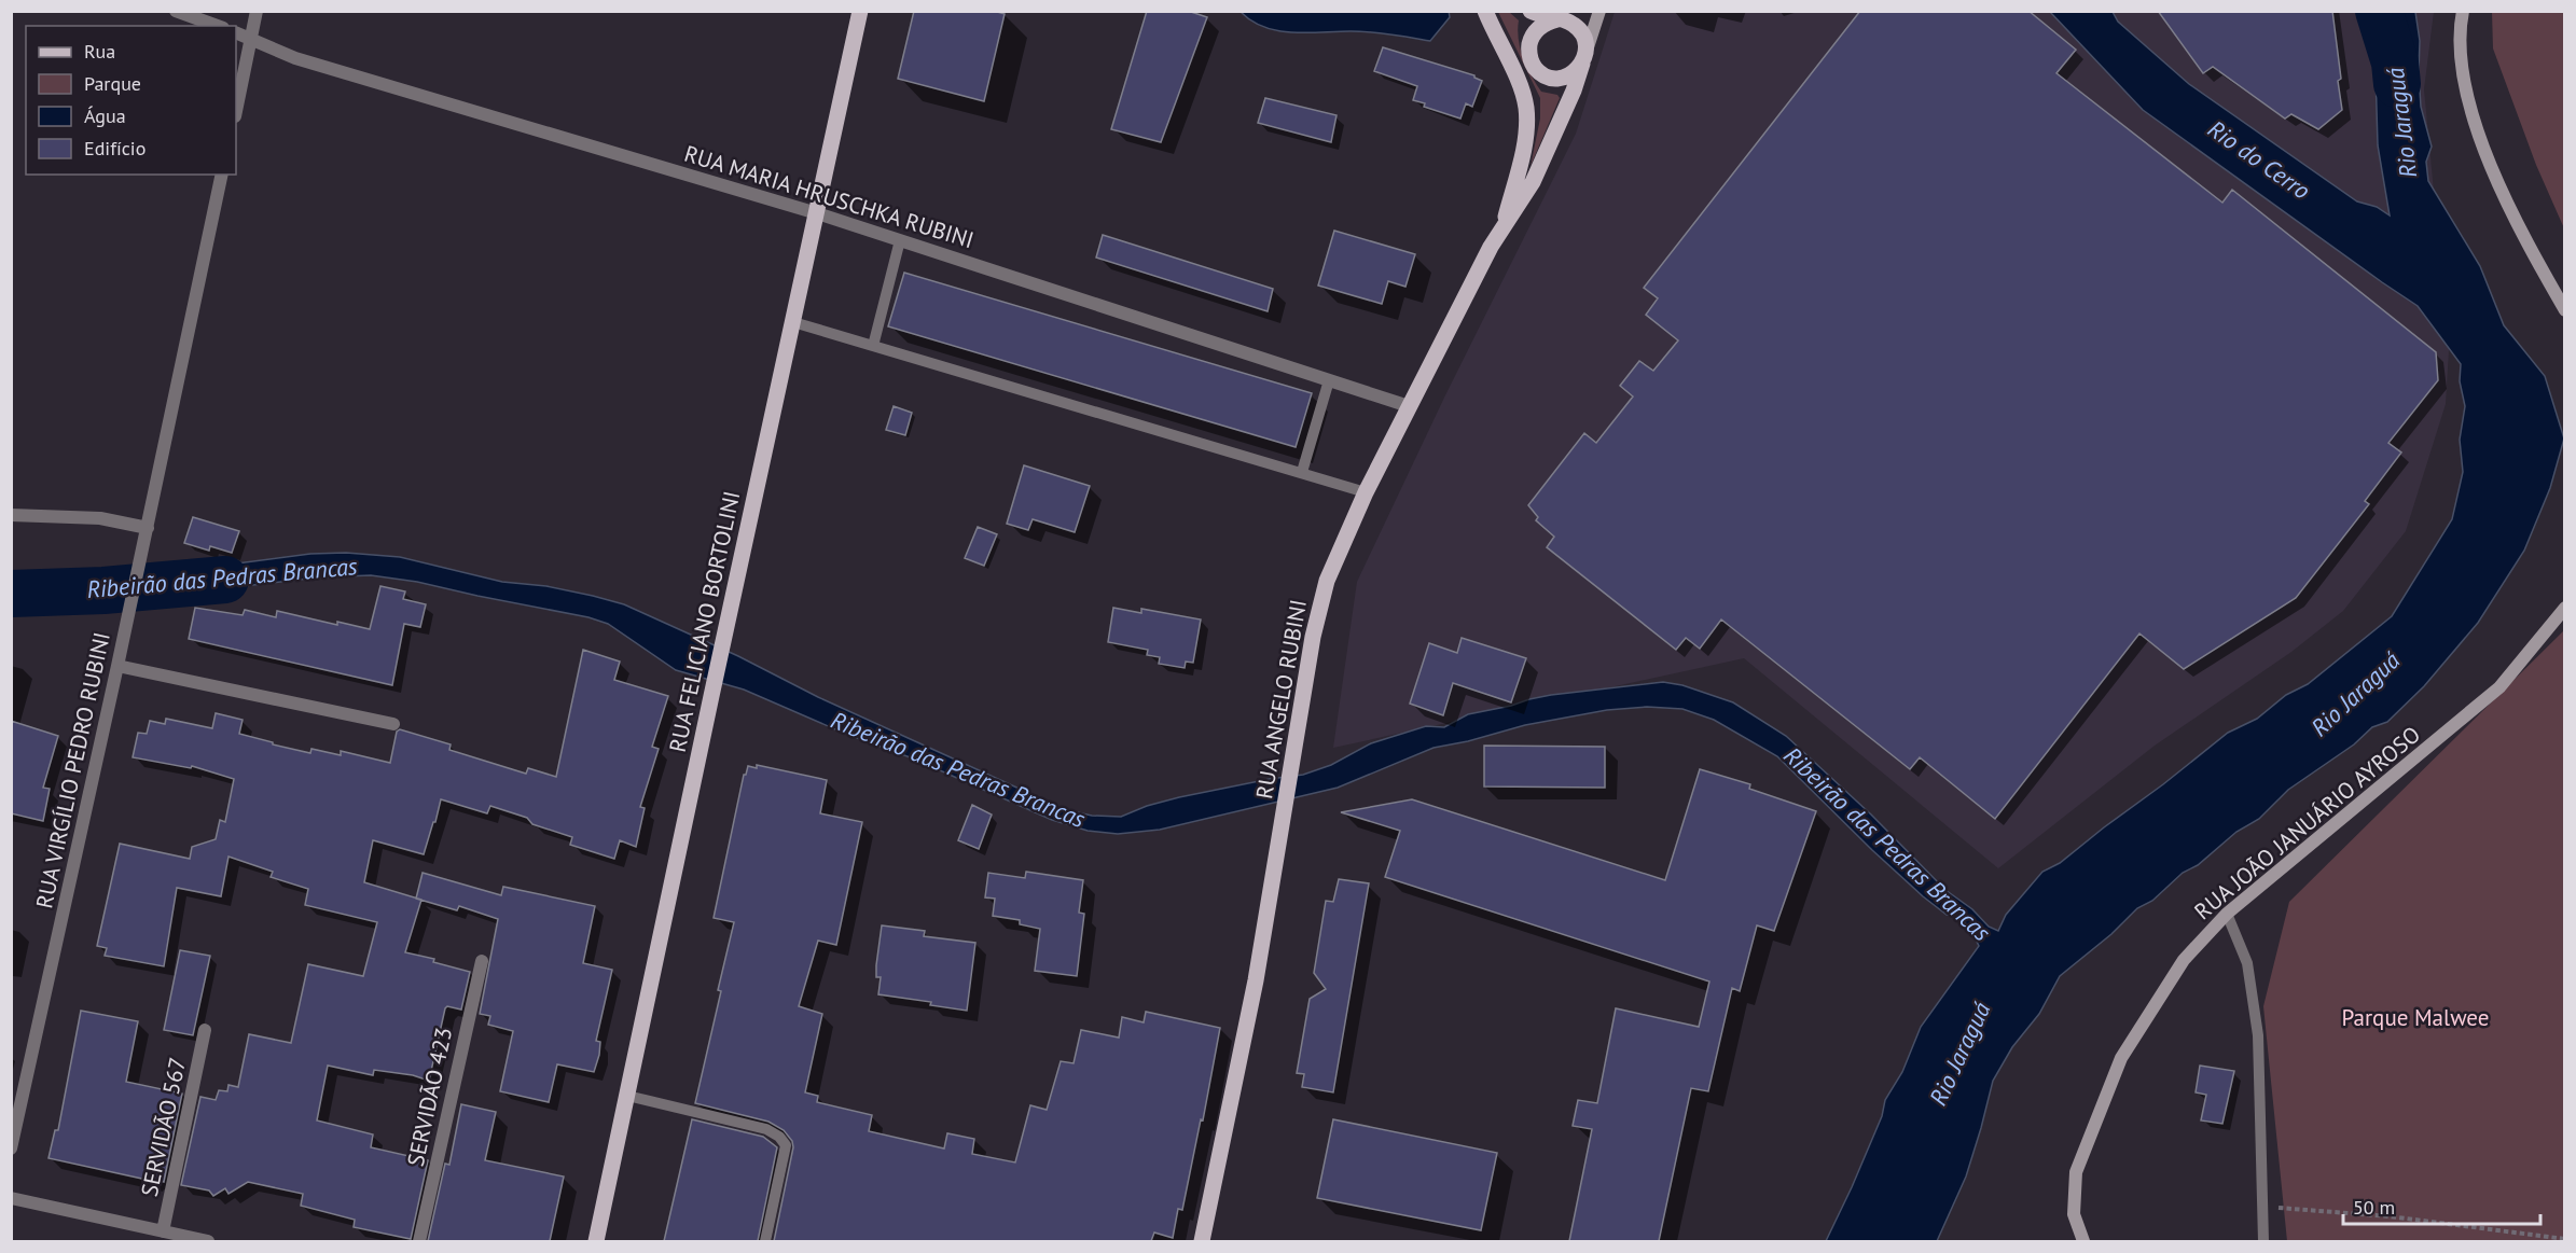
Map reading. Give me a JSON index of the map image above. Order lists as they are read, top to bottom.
{
  "streets": {
    "main road": ["RUA FELICIANO BORTOLINI", "RUA ANGELO RUBINI", "RUA JOÃO JANUÁRIO AYROSO"],
    "street": [
      "RUA MARIA HRUSCHKA RUBINI",
      "RUA VIRGÍLIO PEDRO RUBINI",
      "SERVIDÃO 423",
      "SERVIDÃO 567"
    ]
  },
  "crossings": [
    ["RUA MARIA HRUSCHKA RUBINI", "RUA FELICIANO BORTOLINI"],
    ["RUA MARIA HRUSCHKA RUBINI", "RUA ANGELO RUBINI"]
  ],
  "water": ["Rio Jaraguá", "Rio do Cerro", "Ribeirão das Pedras Brancas"],
  "parks": ["Parque Malwee"],
  "legend": [
    "Rua",
    "Parque",
    "Água",
    "Edifício"
  ],
  "scale_bar": "50 m"
}
